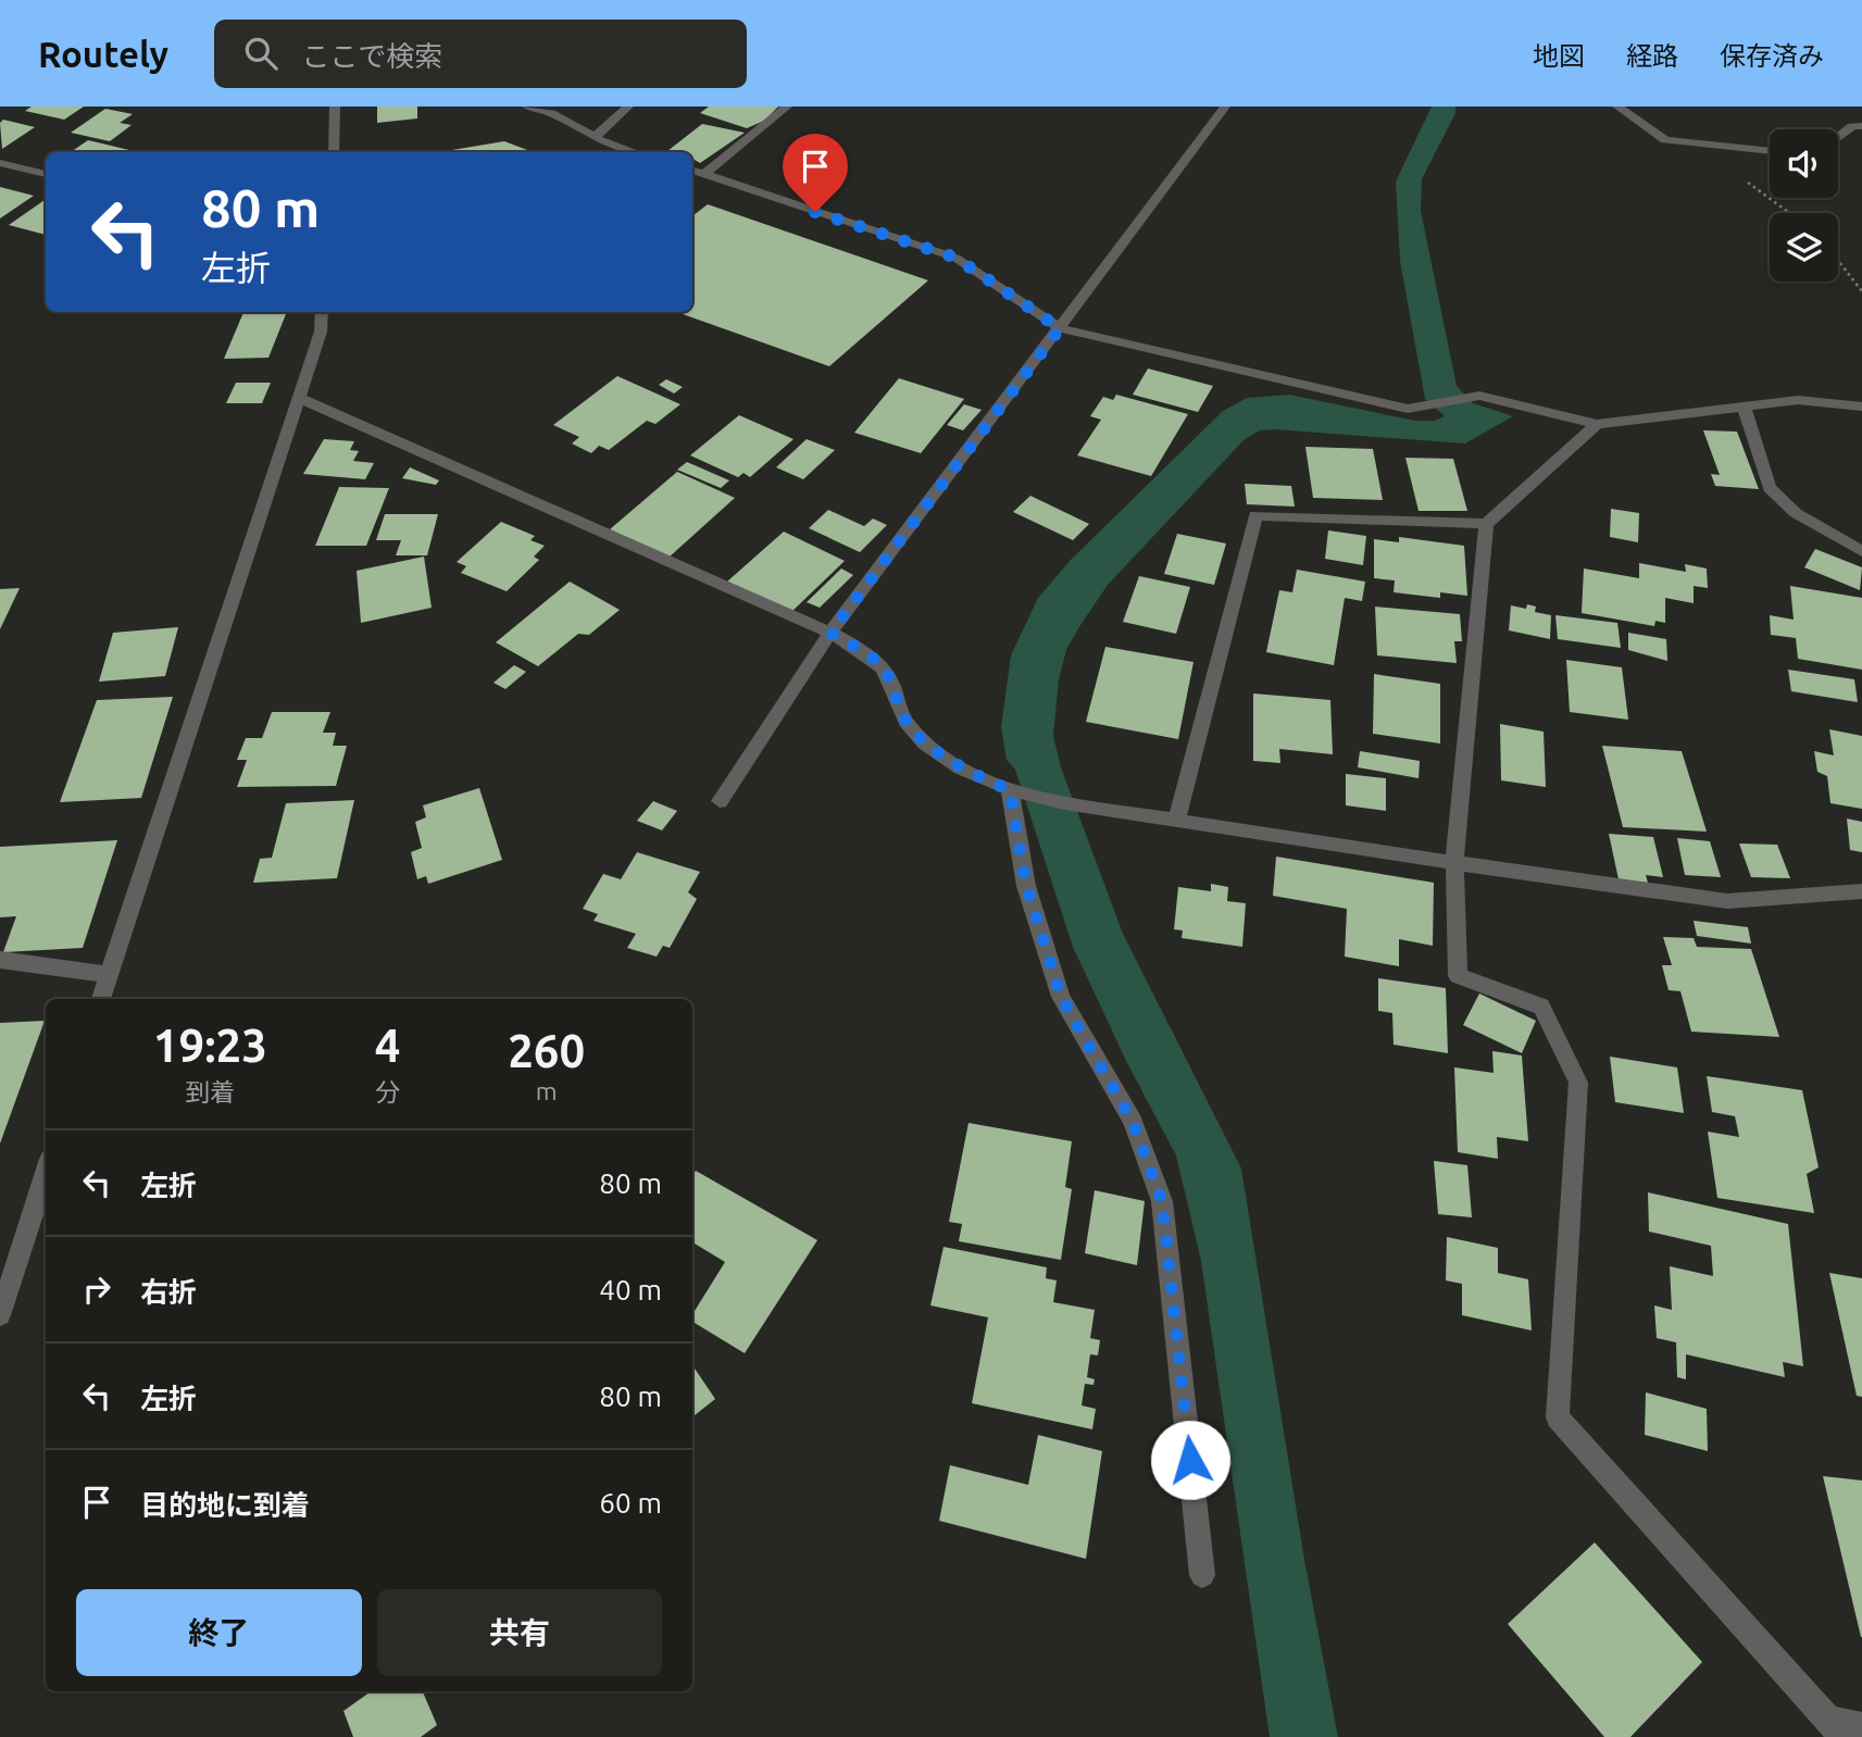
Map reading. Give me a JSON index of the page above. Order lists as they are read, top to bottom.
{
  "page": {
    "header": "Routely",
    "search": "ここで検索",
    "nav": ["地図", "経路", "保存済み"],
    "turn": ["80 m", "左折"],
    "eta": [
      "19:23",
      "到着",
      "4",
      "分",
      "260",
      "m"
    ],
    "list": [
      {
        "name": "左折",
        "value": "80 m"
      },
      {
        "name": "右折",
        "value": "40 m"
      },
      {
        "name": "左折",
        "value": "80 m"
      },
      {
        "name": "目的地に到着",
        "value": "60 m"
      }
    ],
    "buttons": ["終了", "共有"]
  }
}
